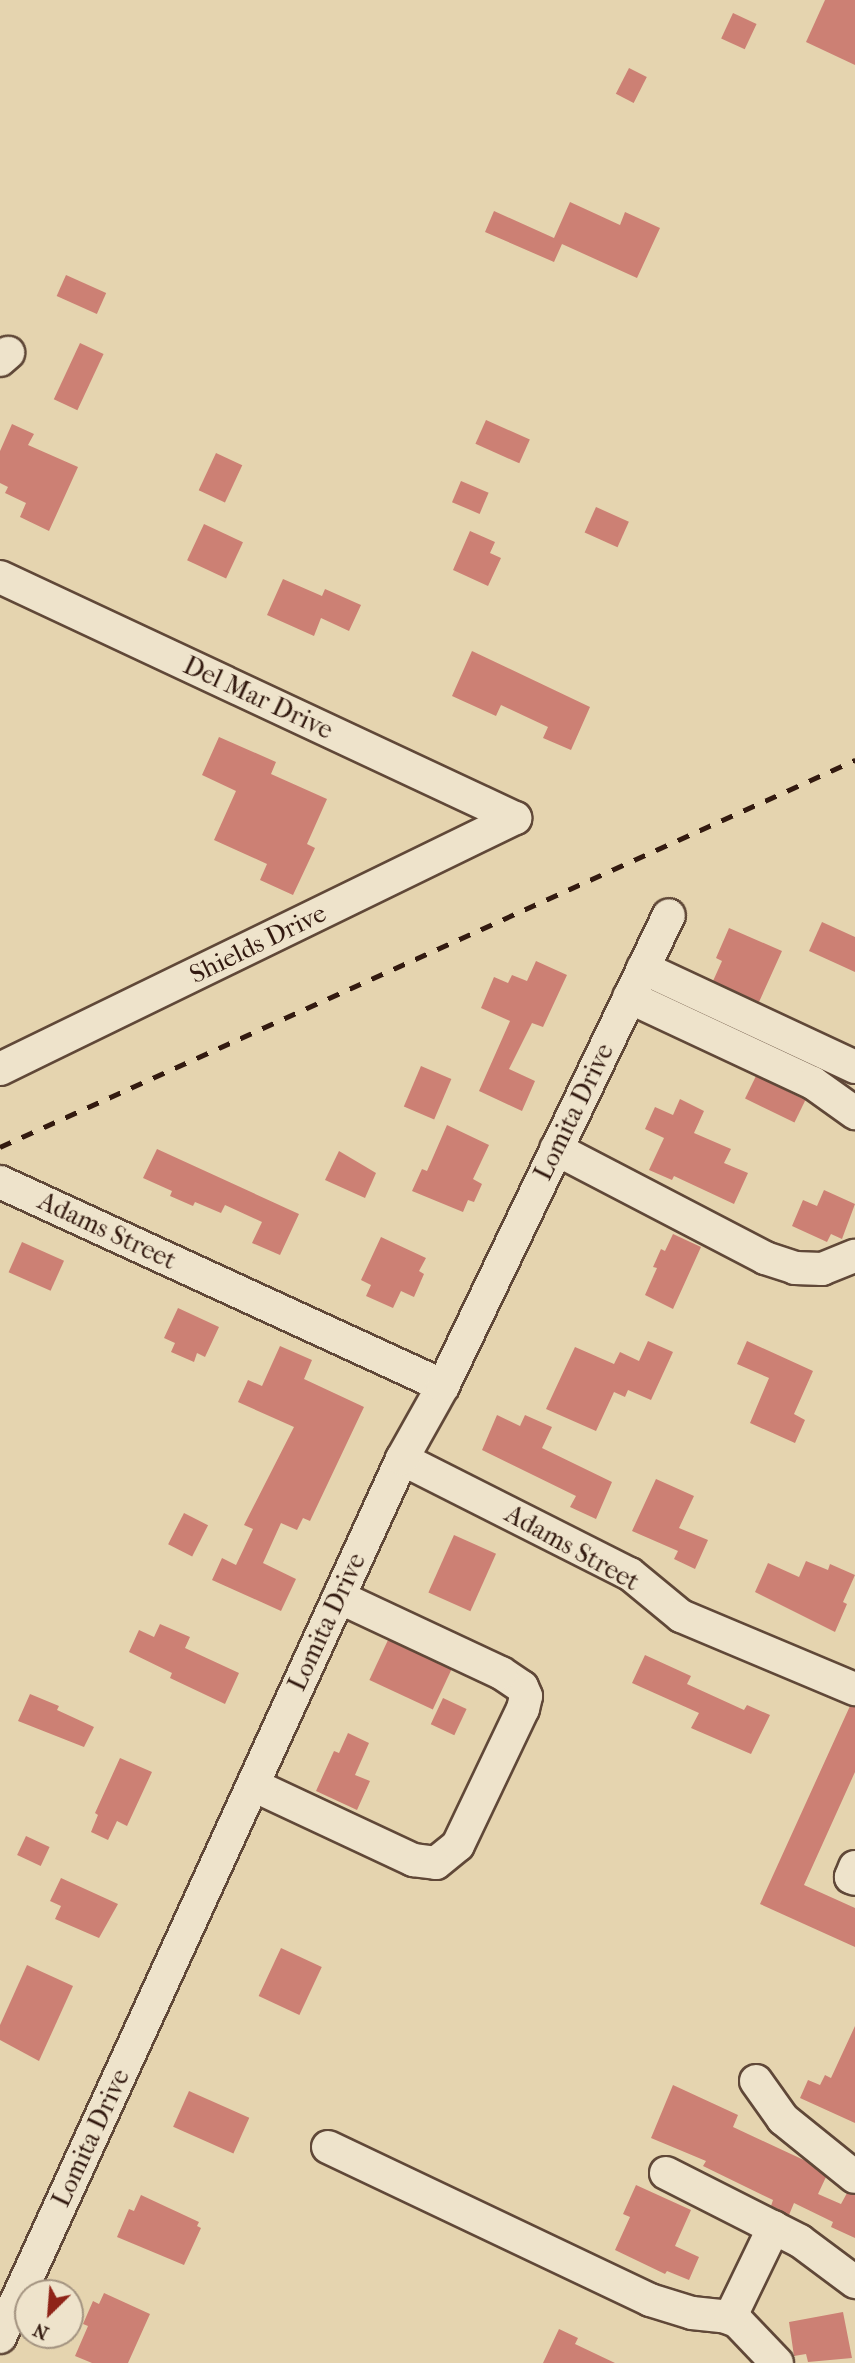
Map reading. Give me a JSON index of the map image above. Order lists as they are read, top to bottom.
{
  "streets": {
    "street": [
      "Del Mar Drive",
      "Shields Drive",
      "Lomita Drive",
      "Adams Street"
    ]
  },
  "crossings": [
    ["Del Mar Drive", "Shields Drive"],
    ["Lomita Drive", "Adams Street"]
  ],
  "north": "bottom left"
}
